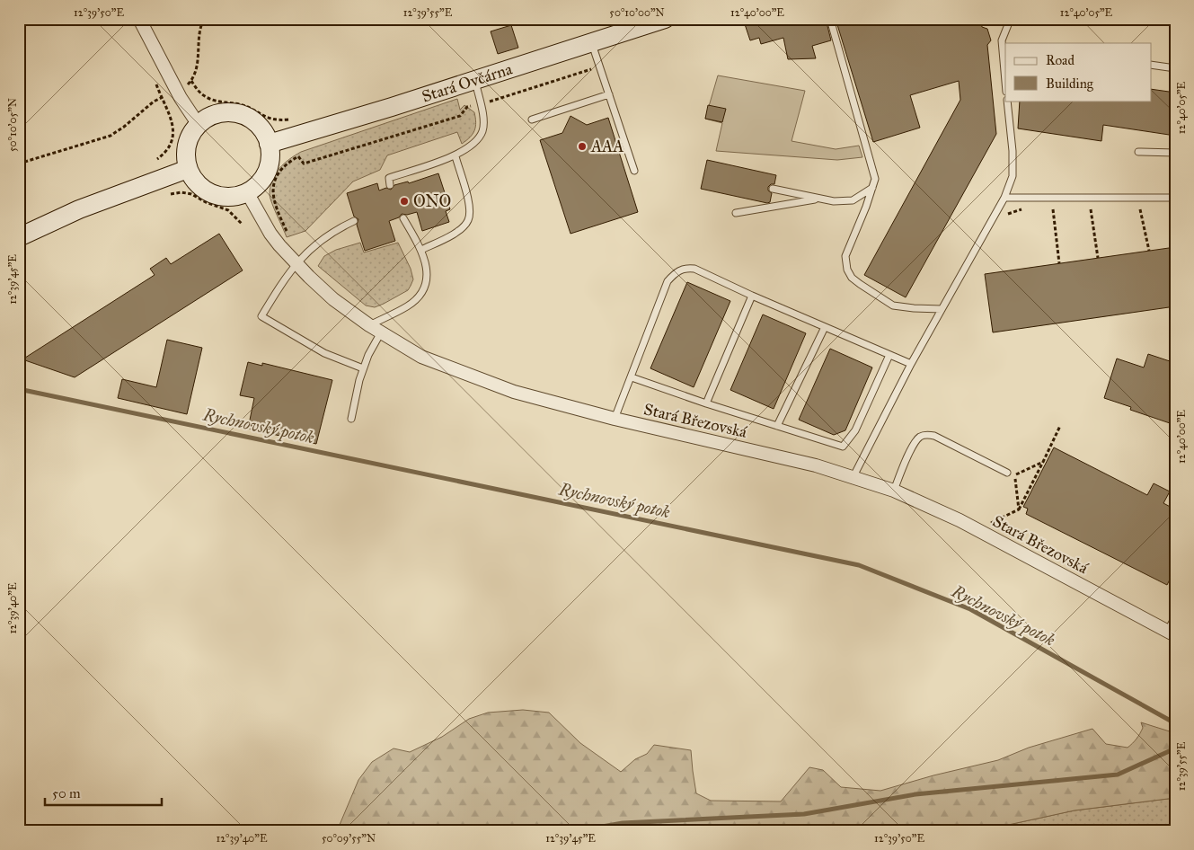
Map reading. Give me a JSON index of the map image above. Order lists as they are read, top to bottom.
{
  "streets": {
    "main road": ["Stará Ovčárna"],
    "street": ["Stará Březovská"]
  },
  "crossings": [
    ["Stará Ovčárna", "Stará Březovská"]
  ],
  "water": ["Rychnovský potok"],
  "places": ["AAA", "ONO"],
  "legend": ["Road", "Building"],
  "scale_bar": "50 m",
  "coordinates": [
    "12°39'50\"E",
    "12°39'55\"E",
    "50°10'00\"N",
    "12°40'00\"E",
    "12°40'05\"E",
    "50°10'05\"N",
    "12°39'45\"E",
    "12°39'40\"E",
    "50°09'55\"N"
  ]
}
